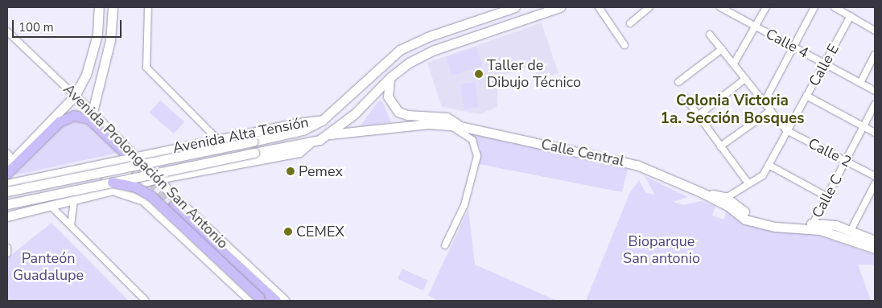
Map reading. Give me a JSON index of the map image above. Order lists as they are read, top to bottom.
{
  "streets": {
    "street": [
      "Calle 4",
      "Calle E",
      "Avenida Alta Tensión",
      "Calle Central",
      "Calle 2",
      "Avenida Prolongación San Antonio",
      "Calle C"
    ]
  },
  "crossings": [
    ["Calle 4", "Calle E"],
    ["Calle E", "Calle Central"],
    ["Calle E", "Calle 2"],
    ["Avenida Alta Tensión", "Avenida Prolongación San Antonio"],
    ["Calle 2", "Calle C"]
  ],
  "districts": ["Colonia Victoria 1a. Sección Bosques"],
  "parks": ["Bioparque San antonio", "Panteón Guadalupe"],
  "places": ["Taller de Dibujo Técnico", "Pemex", "CEMEX"],
  "scale_bar": "100 m"
}
